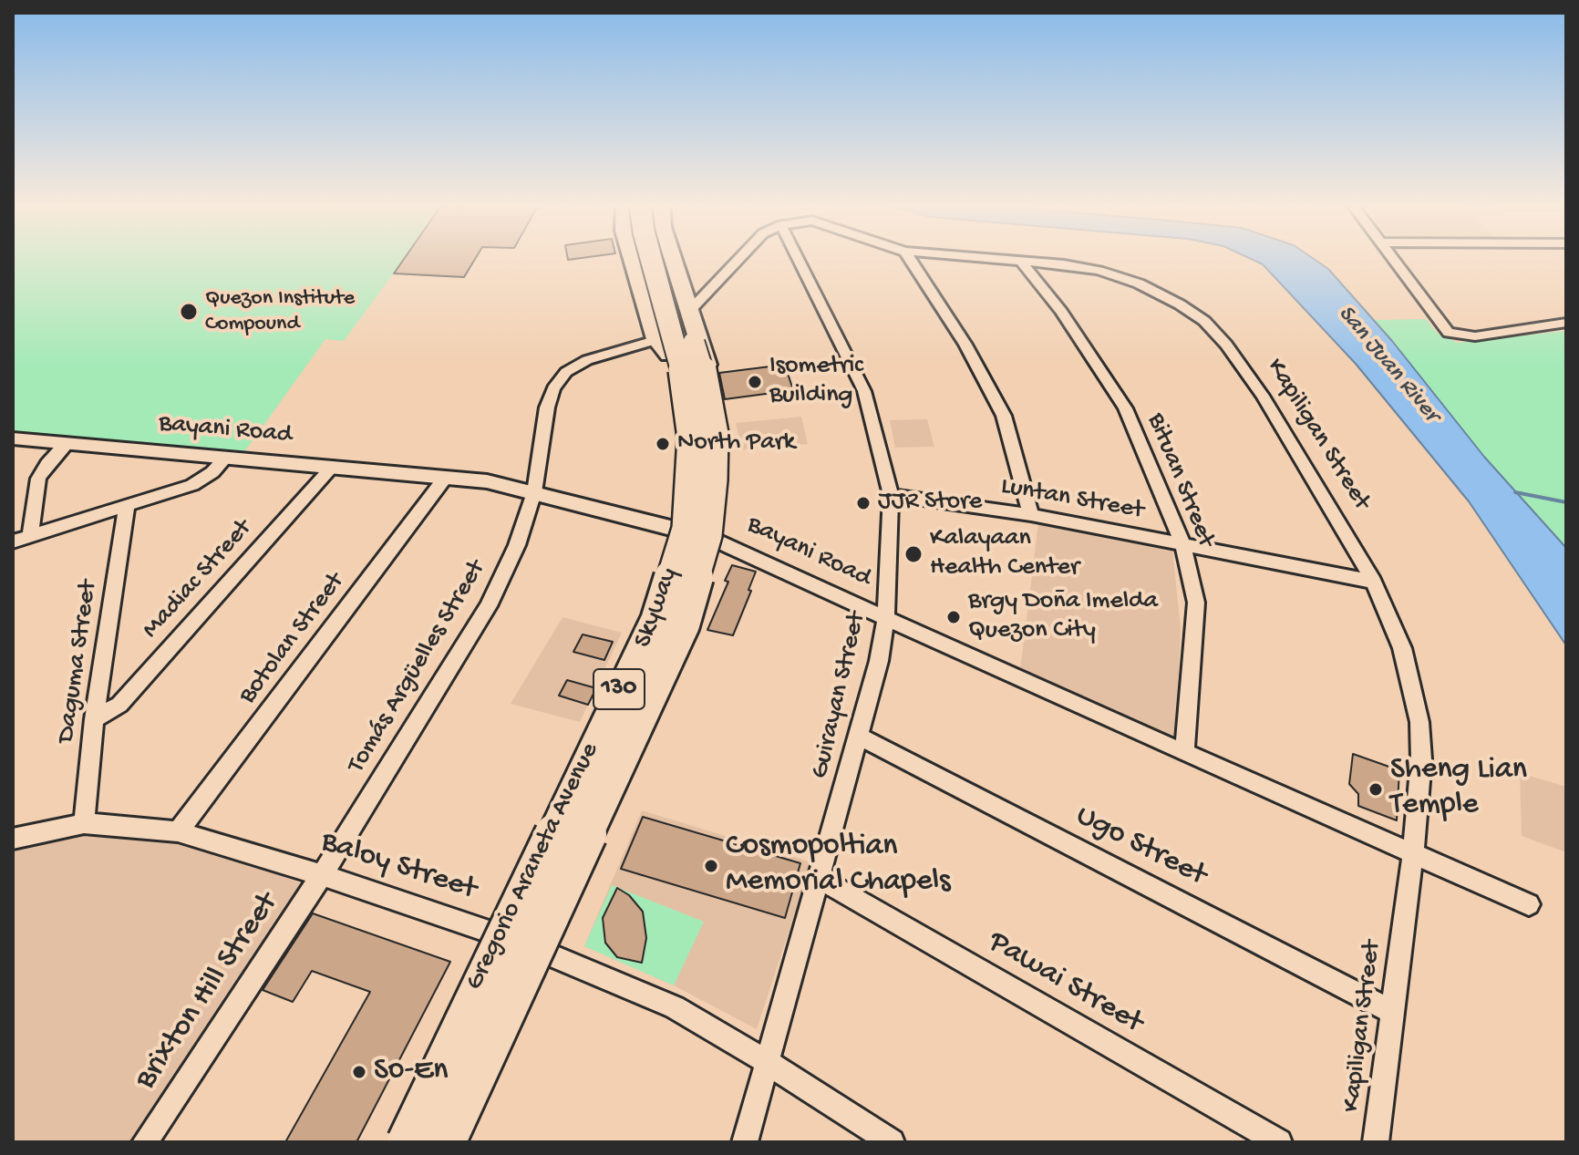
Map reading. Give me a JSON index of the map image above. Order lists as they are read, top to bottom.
{
  "streets": {
    "highway": ["Skyway"],
    "main road": ["130", "Gregorio Araneta Avenue"],
    "street": [
      "Bayani Road",
      "Kapiligan Street",
      "Bituan Street",
      "Luntan Street",
      "Madiac Street",
      "Botolan Street",
      "Daguma Street",
      "Tomás Argüelles Street",
      "Guirayan Street",
      "Ugo Street",
      "Baloy Street",
      "Pawai Street",
      "Brixton Hill Street"
    ]
  },
  "crossings": [
    ["Bayani Road", "Kapiligan Street"],
    ["Bayani Road", "Bituan Street"],
    ["Bayani Road", "Madiac Street"],
    ["Bayani Road", "Botolan Street"],
    ["Bayani Road", "Tomás Argüelles Street"],
    ["Bayani Road", "Guirayan Street"],
    ["Bayani Road", "Gregorio Araneta Avenue"],
    ["Kapiligan Street", "Bituan Street"],
    ["Kapiligan Street", "Luntan Street"],
    ["Kapiligan Street", "Ugo Street"],
    ["Kapiligan Street", "Gregorio Araneta Avenue"],
    ["Bituan Street", "Luntan Street"],
    ["Luntan Street", "Guirayan Street"],
    ["Madiac Street", "Daguma Street"],
    ["Skyway", "Gregorio Araneta Avenue"],
    ["Botolan Street", "Baloy Street"],
    ["Daguma Street", "Baloy Street"],
    ["Tomás Argüelles Street", "Baloy Street"],
    ["Tomás Argüelles Street", "Gregorio Araneta Avenue"],
    ["Tomás Argüelles Street", "Brixton Hill Street"],
    ["Guirayan Street", "Ugo Street"],
    ["Guirayan Street", "Baloy Street"],
    ["Guirayan Street", "Pawai Street"],
    ["Baloy Street", "Gregorio Araneta Avenue"],
    ["Baloy Street", "Brixton Hill Street"]
  ],
  "water": ["San Juan River"],
  "places": [
    "Quezon Institute Compound",
    "Isometric Building",
    "North Park",
    "JJR Store",
    "Kalayaan Health Center",
    "Brgy Doña Imelda Quezon City",
    "Sheng Lian Temple",
    "Cosmopoltian Memorial Chapels",
    "So-En"
  ]
}
